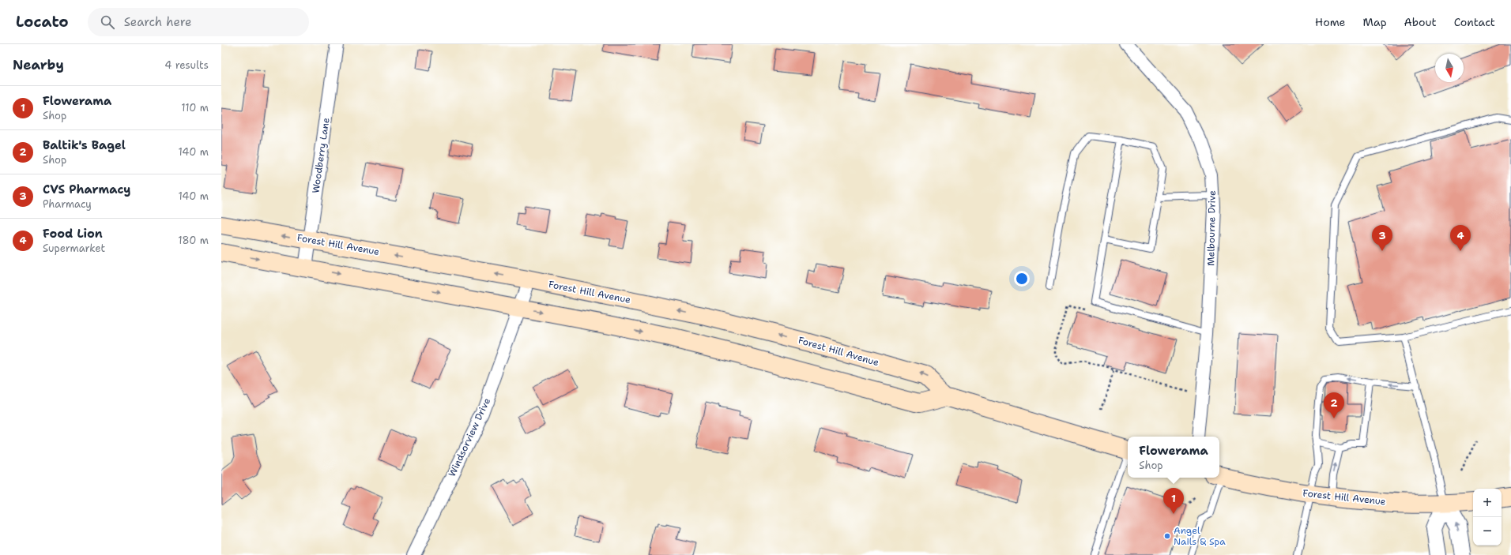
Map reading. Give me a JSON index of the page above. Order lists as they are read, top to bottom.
{
  "streets": {
    "main road": ["Forest Hill Avenue"],
    "street": ["Woodberry Lane", "Melbourne Drive", "Windsorview Drive"]
  },
  "crossings": [
    ["Woodberry Lane", "Forest Hill Avenue"],
    ["Forest Hill Avenue", "Windsorview Drive"]
  ],
  "places": ["Angel Nails & Spa"],
  "north": "bottom",
  "page": {
    "header": "Locato",
    "search": "Search here",
    "nav": [
      "Home",
      "Map",
      "About",
      "Contact"
    ],
    "heading": ["Nearby", "4 results"],
    "list": [
      {
        "mark": "1",
        "name": "Flowerama",
        "note": "Shop",
        "value": "110 m"
      },
      {
        "mark": "2",
        "name": "Baltik's Bagel",
        "note": "Shop",
        "value": "140 m"
      },
      {
        "mark": "3",
        "name": "CVS Pharmacy",
        "note": "Pharmacy",
        "value": "140 m"
      },
      {
        "mark": "4",
        "name": "Food Lion",
        "note": "Supermarket",
        "value": "180 m"
      }
    ],
    "pins": [
      "3",
      "4",
      "2",
      "1"
    ],
    "popup": ["Flowerama", "Shop"],
    "map_buttons": ["+", "−"]
  }
}
